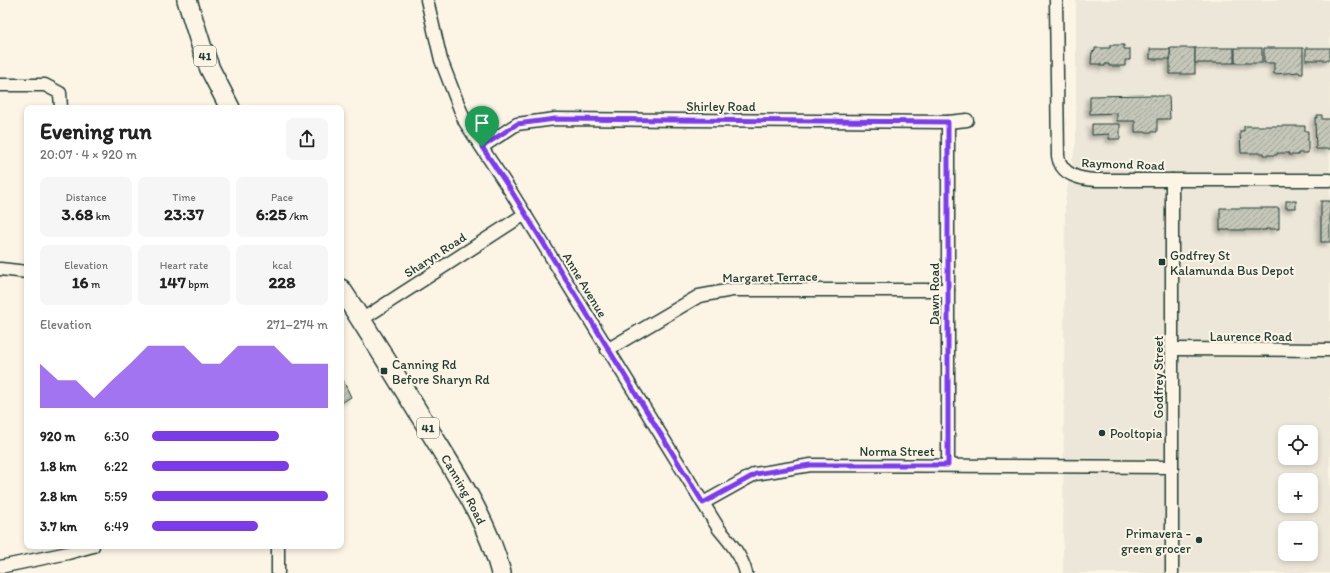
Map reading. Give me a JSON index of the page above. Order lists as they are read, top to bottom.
{
  "streets": {
    "main road": ["41", "Canning Road"],
    "street": [
      "Shirley Road",
      "Raymond Road",
      "Sharyn Road",
      "Margaret Terrace",
      "Anne Avenue",
      "Dawn Road",
      "Laurence Road",
      "Godfrey Street",
      "Norma Street"
    ]
  },
  "crossings": [
    ["Shirley Road", "Anne Avenue"],
    ["Shirley Road", "Dawn Road"],
    ["Raymond Road", "Godfrey Street"],
    ["Sharyn Road", "Anne Avenue"],
    ["Sharyn Road", "Canning Road"],
    ["Margaret Terrace", "Anne Avenue"],
    ["Margaret Terrace", "Dawn Road"],
    ["Anne Avenue", "Norma Street"],
    ["Dawn Road", "Norma Street"],
    ["Laurence Road", "Godfrey Street"],
    ["Godfrey Street", "Norma Street"]
  ],
  "places": {
    "transit": ["Godfrey St Kalamunda Bus Depot", "Canning Rd Before Sharyn Rd"],
    "other": ["Pooltopia", "Primavera - green grocer"]
  },
  "page": {
    "heading": ["Evening run", "20:07 · 4 × 920 m"],
    "stats": [
      ["Distance", "3.68 km"],
      ["Time", "23:37"],
      ["Pace", "6:25 /km"],
      ["Elevation", "16 m"],
      ["Heart rate", "147 bpm"],
      ["kcal", "228"]
    ],
    "chart": ["Elevation", "271–274 m"],
    "list": [
      {
        "name": "920 m",
        "note": "6:30"
      },
      {
        "name": "1.8 km",
        "note": "6:22"
      },
      {
        "name": "2.8 km",
        "note": "5:59"
      },
      {
        "name": "3.7 km",
        "note": "6:49"
      }
    ],
    "map_buttons": ["+", "−"]
  }
}
